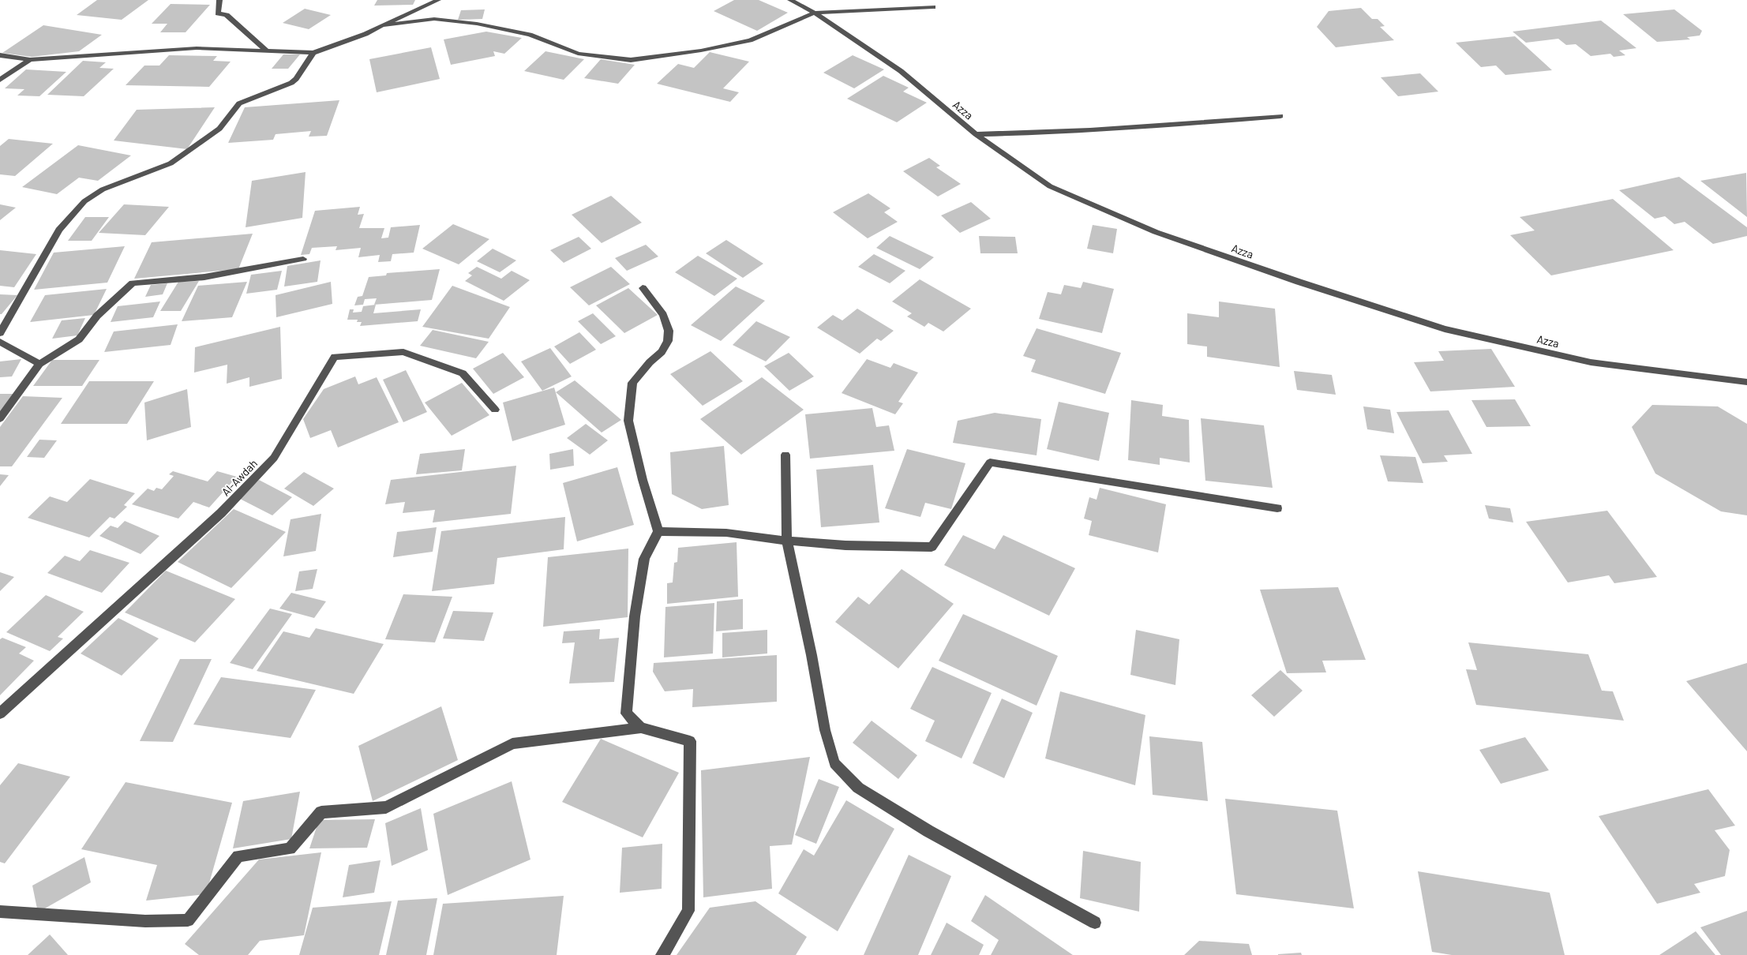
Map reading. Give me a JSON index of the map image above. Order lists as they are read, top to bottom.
{
  "streets": {
    "street": ["Azza", "Al-Awdah"]
  }
}
